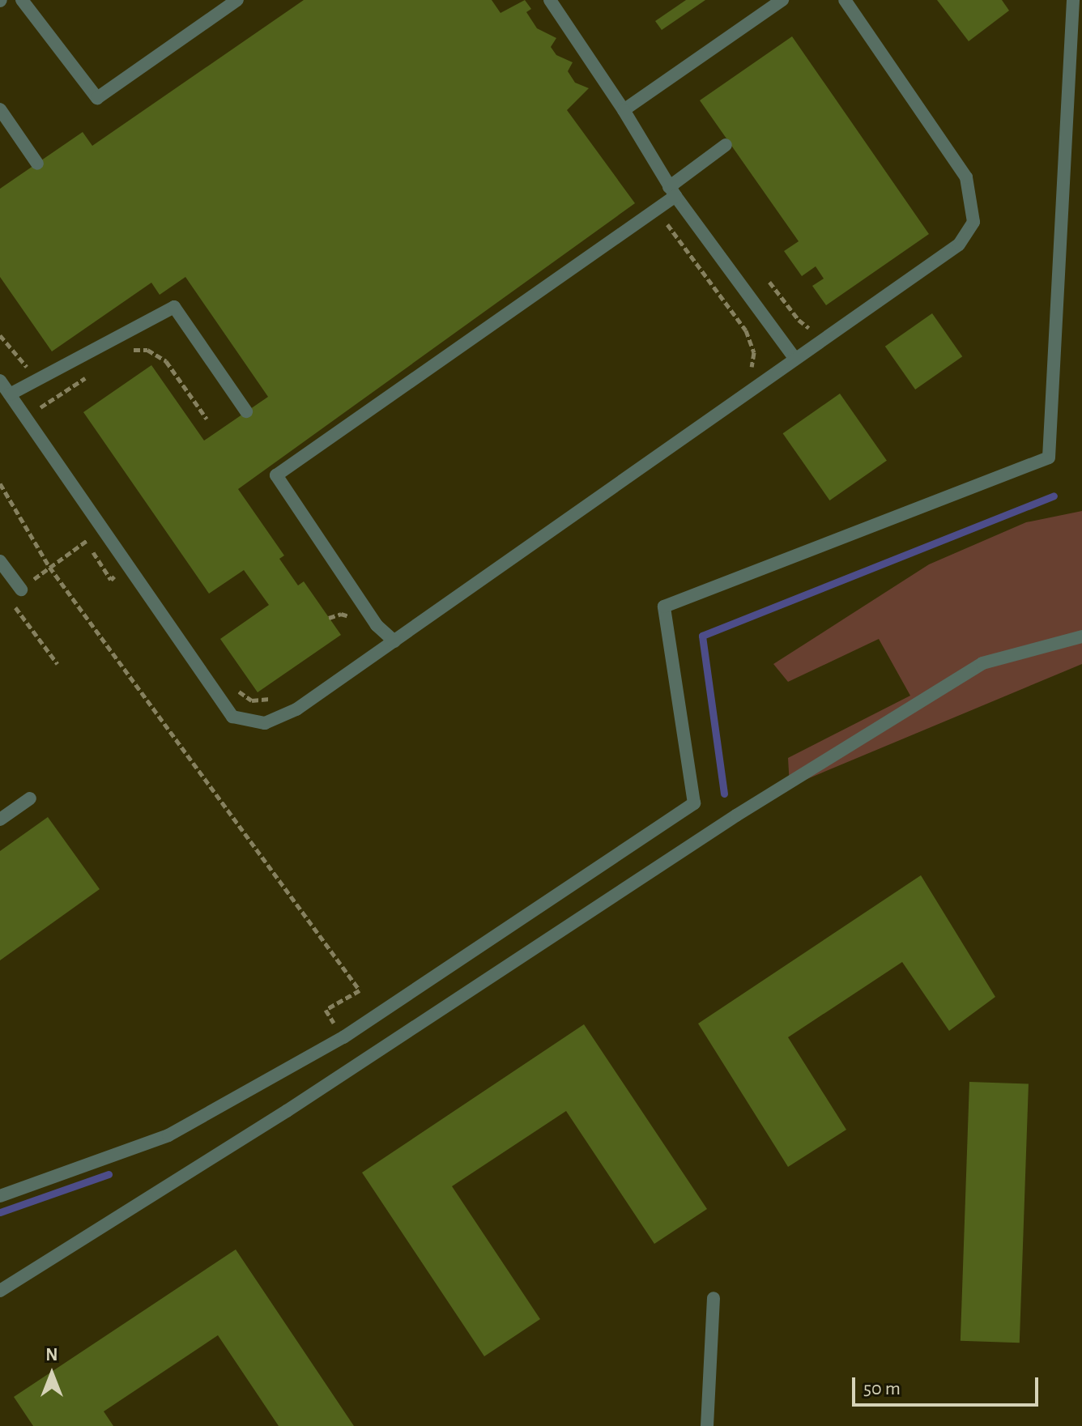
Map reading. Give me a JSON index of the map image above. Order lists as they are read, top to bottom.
{
  "scale_bar": "50 m",
  "north": "top"
}
